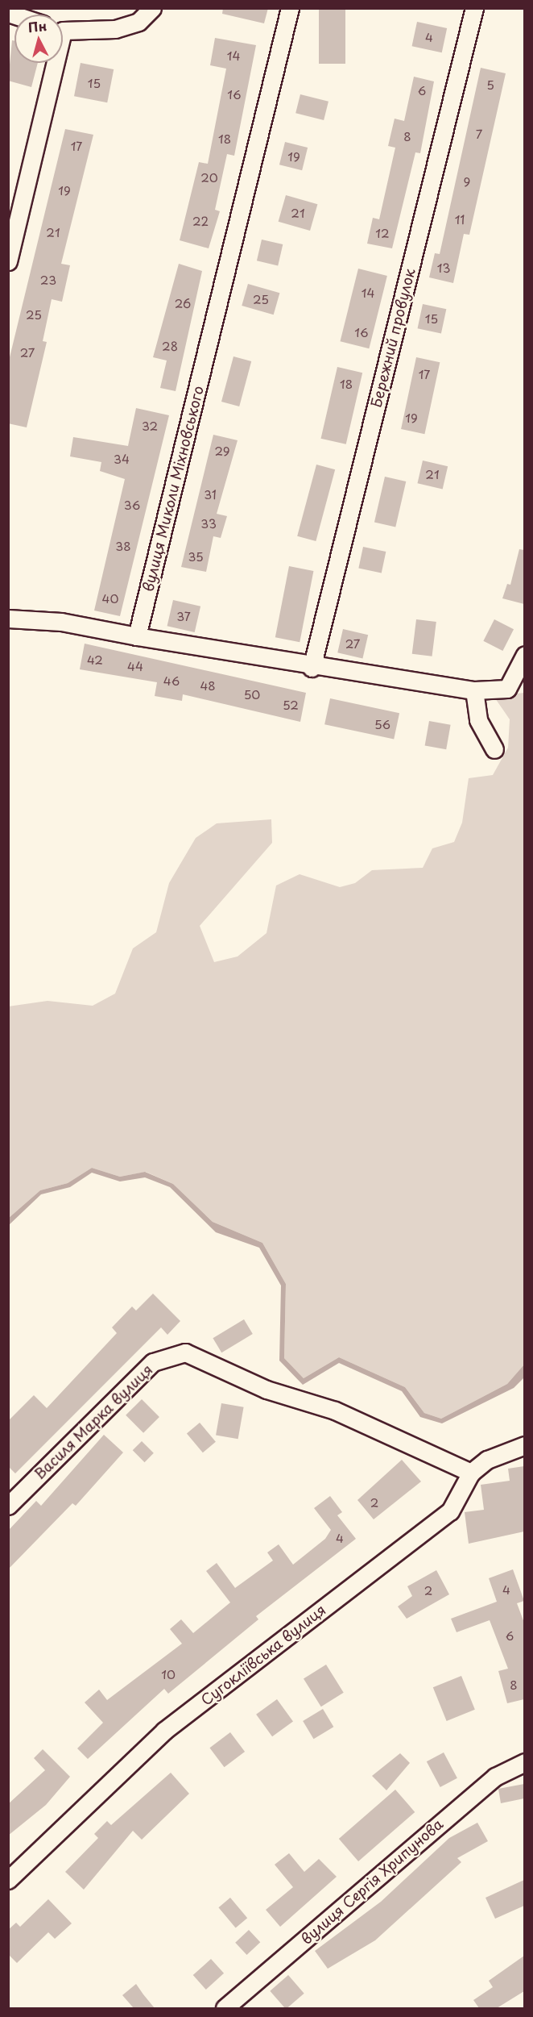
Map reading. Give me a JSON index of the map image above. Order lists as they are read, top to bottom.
{
  "streets": {
    "street": [
      "Бережний провулок",
      "вулиця Миколи Міхновського",
      "Василя Марка вулиця",
      "Сугокліївська вулиця",
      "вулиця Сергія Хрипунова"
    ]
  },
  "crossings": [
    ["Василя Марка вулиця", "Сугокліївська вулиця"]
  ],
  "house_numbers": [
    "4",
    "14",
    "15",
    "5",
    "6",
    "16",
    "7",
    "8",
    "18",
    "17",
    "19",
    "20",
    "9",
    "19",
    "21",
    "11",
    "22",
    "21",
    "12",
    "13",
    "23",
    "14",
    "25",
    "26",
    "25",
    "15",
    "16",
    "28",
    "27",
    "17",
    "18",
    "19",
    "32",
    "29",
    "34",
    "21",
    "31",
    "36",
    "33",
    "38",
    "35",
    "40",
    "37",
    "27",
    "42",
    "44",
    "46",
    "48",
    "50",
    "52",
    "56",
    "2",
    "4",
    "4",
    "2",
    "6",
    "10",
    "8"
  ],
  "north": "top"
}
